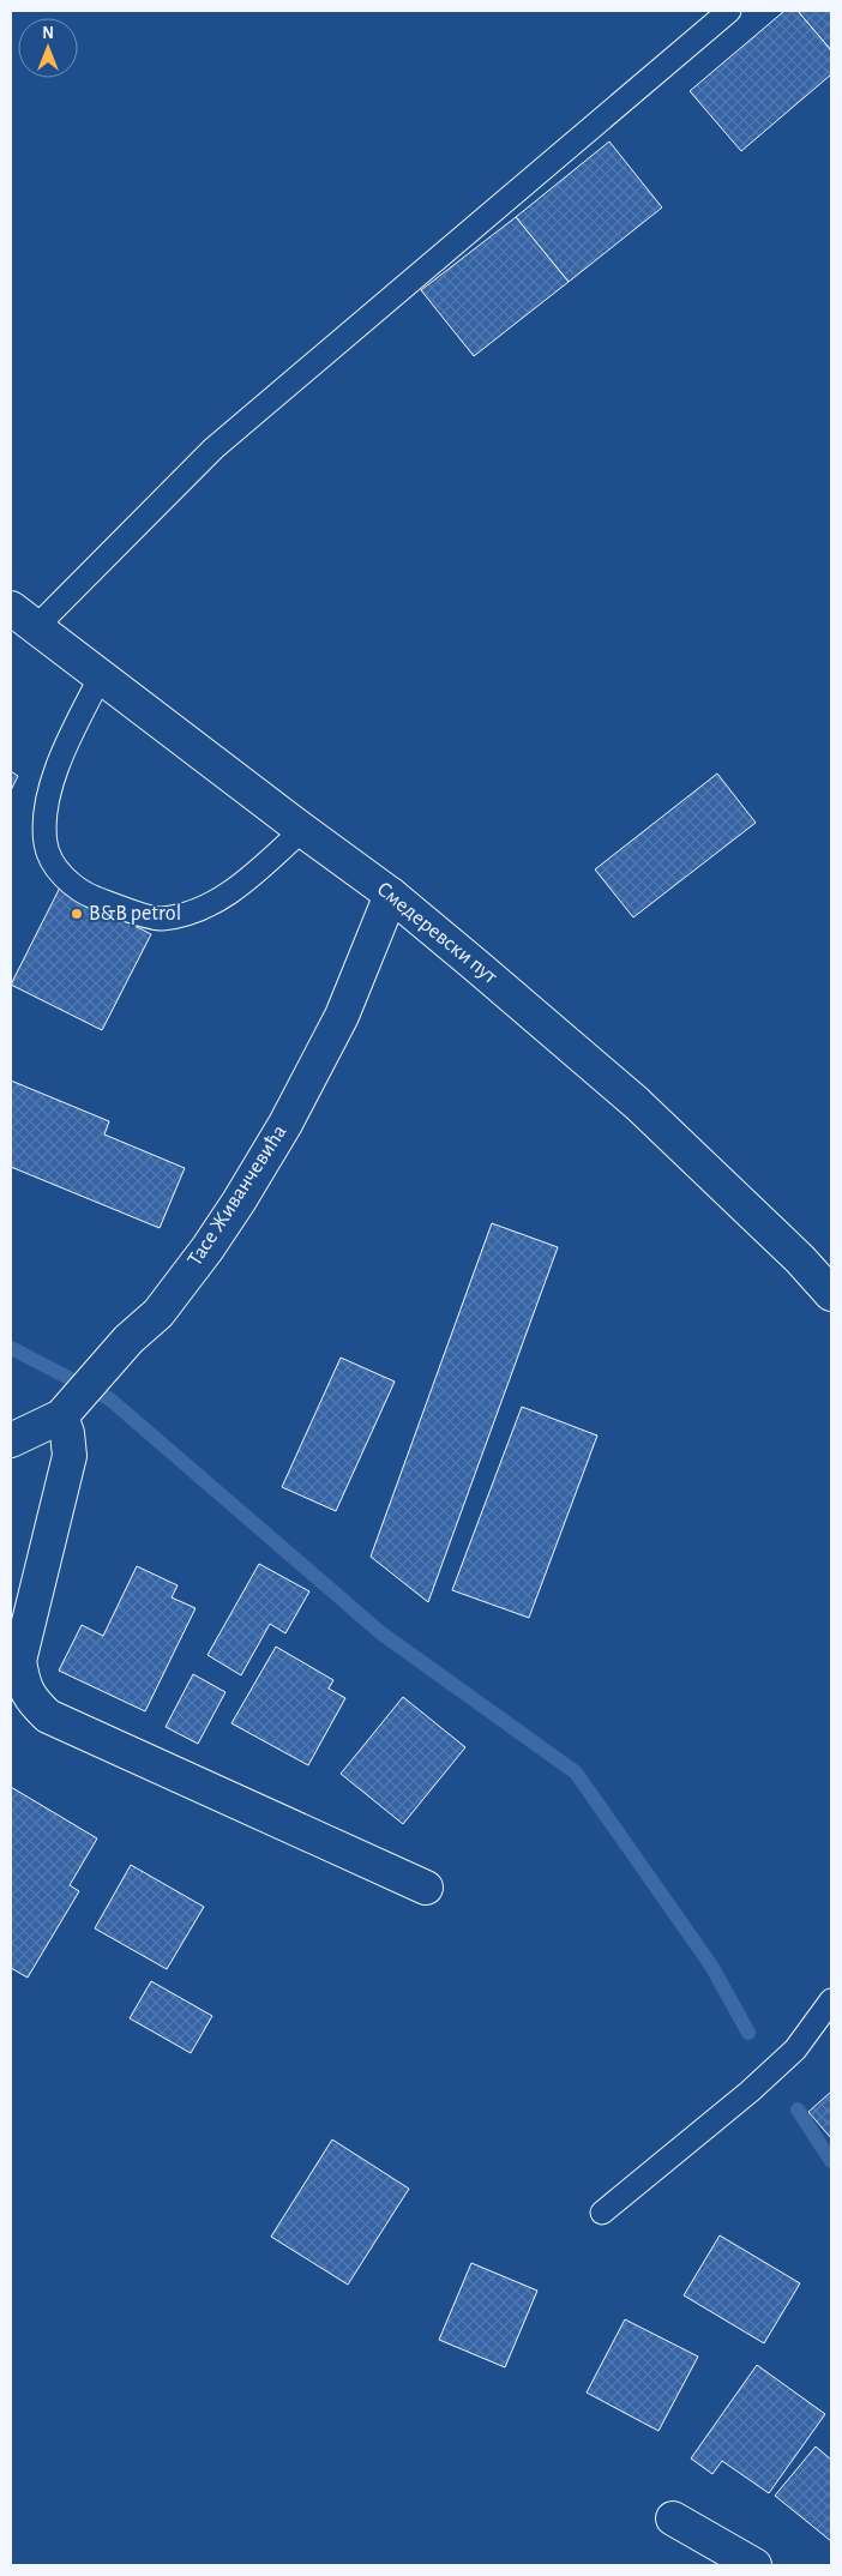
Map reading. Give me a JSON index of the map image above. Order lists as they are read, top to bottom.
{
  "streets": {
    "street": ["Смедеревски пут", "Тасе Живанчевића"]
  },
  "crossings": [
    ["Смедеревски пут", "Тасе Живанчевића"]
  ],
  "places": ["B&B petrol"],
  "north": "top"
}
